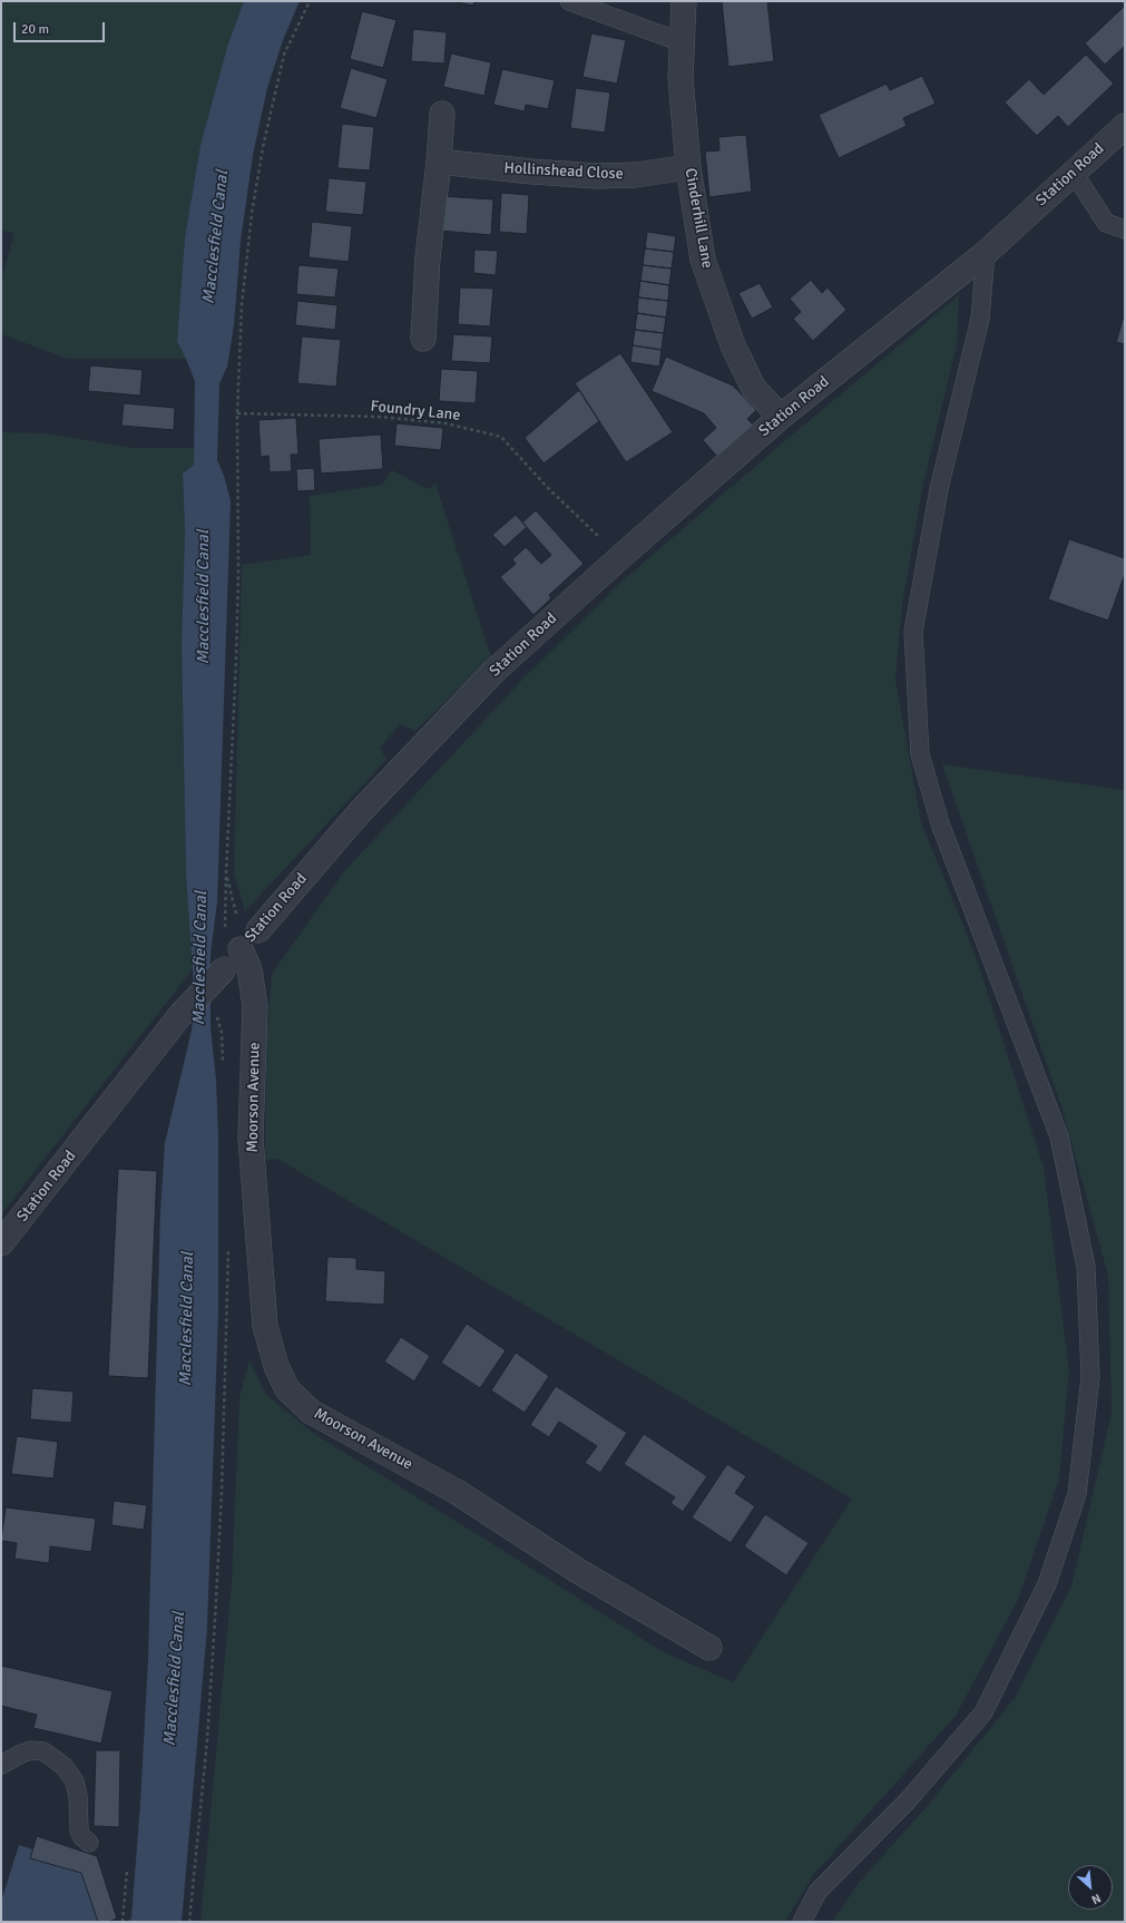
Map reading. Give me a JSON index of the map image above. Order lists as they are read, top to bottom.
{
  "streets": {
    "street": [
      "Hollinshead Close",
      "Station Road",
      "Cinderhill Lane",
      "Moorson Avenue"
    ],
    "path": ["Foundry Lane"]
  },
  "crossings": [
    ["Hollinshead Close", "Cinderhill Lane"],
    ["Station Road", "Cinderhill Lane"],
    ["Station Road", "Foundry Lane"],
    ["Station Road", "Moorson Avenue"]
  ],
  "water": ["Macclesfield Canal"],
  "scale_bar": "20 m",
  "north": "bottom right"
}
